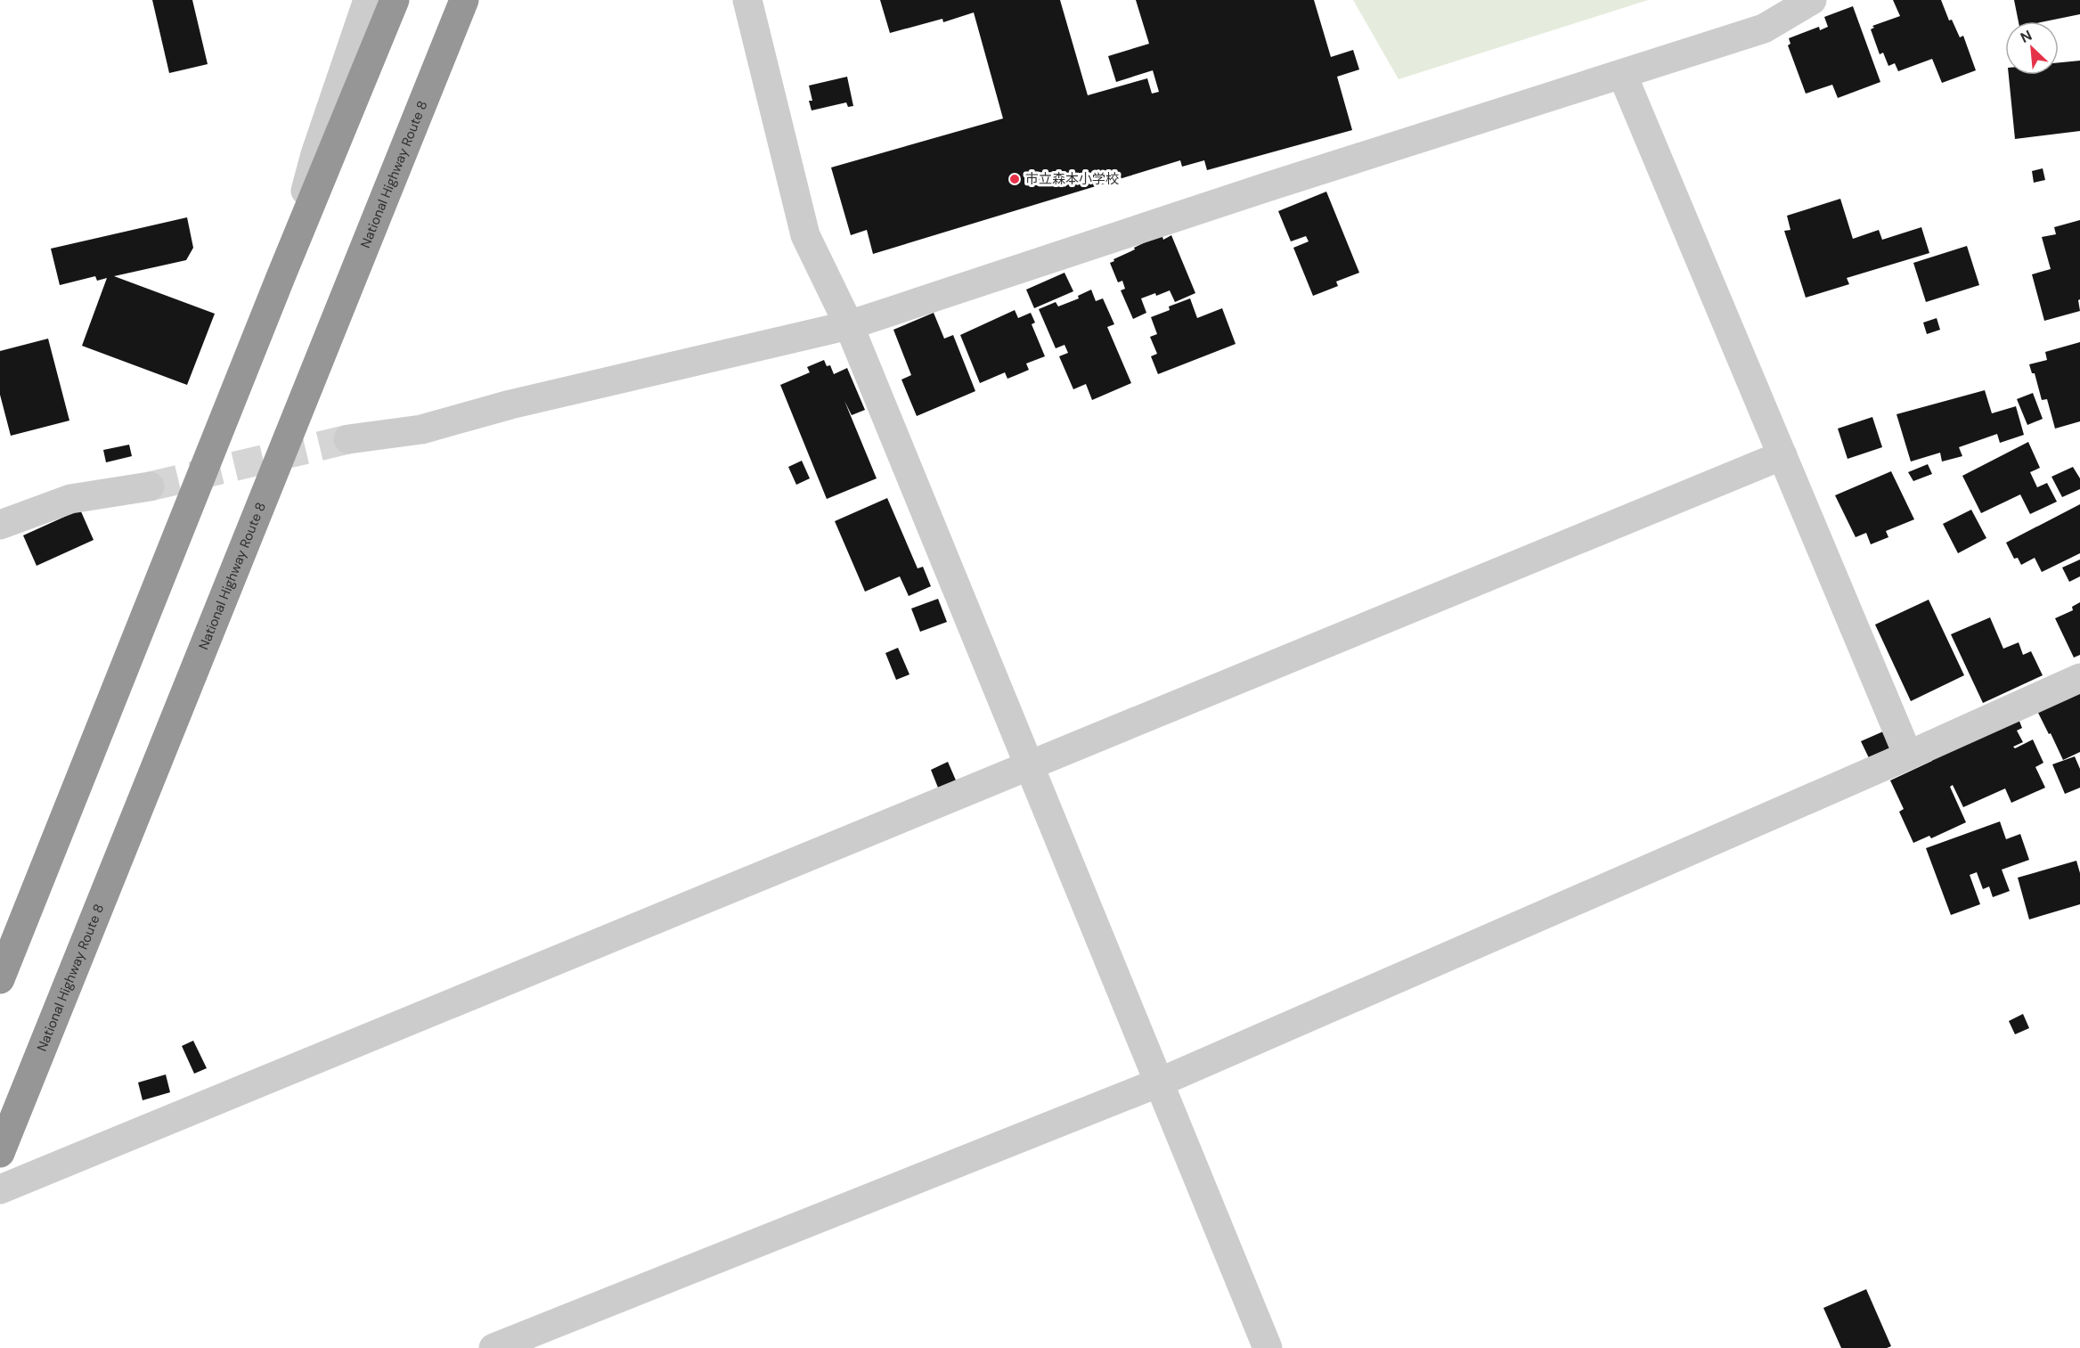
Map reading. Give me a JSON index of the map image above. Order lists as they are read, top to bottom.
{
  "streets": {
    "highway": ["National Highway Route 8"]
  },
  "places": ["市立森本小学校"],
  "north": "top left"
}
